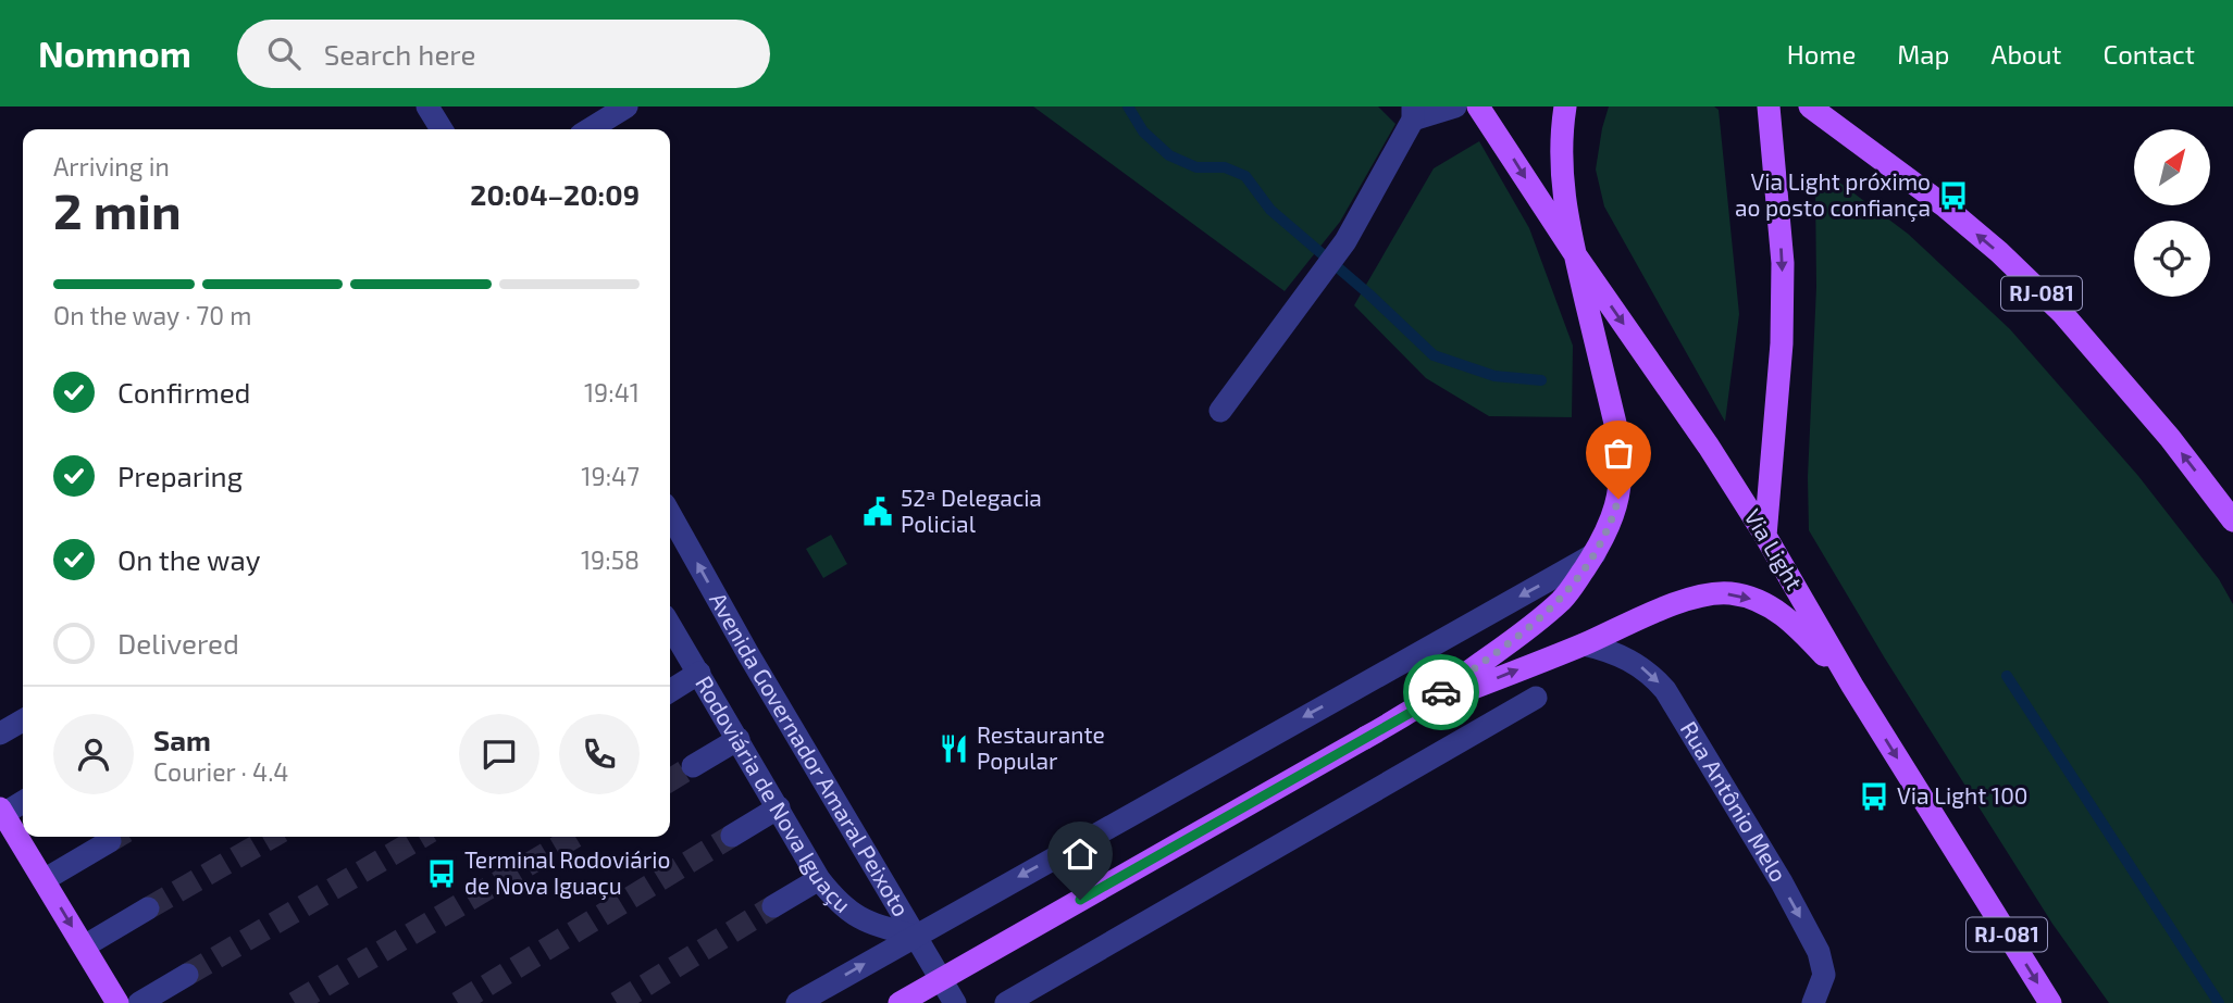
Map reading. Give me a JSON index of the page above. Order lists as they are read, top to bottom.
{
  "streets": {
    "main road": ["RJ-081", "Via Light"],
    "street": ["Avenida Governador Amaral Peixoto", "Rodoviária de Nova Iguaçu", "Rua Antônio Melo"]
  },
  "crossings": [
    ["Avenida Governador Amaral Peixoto", "Rodoviária de Nova Iguaçu"]
  ],
  "one_way": ["Via Light", "Avenida Governador Amaral Peixoto", "Rua Antônio Melo"],
  "places": {
    "bus stop": ["Via Light próximo ao posto confiança", "Via Light 100", "Terminal Rodoviário de Nova Iguaçu"],
    "public building": ["52ª Delegacia Policial"],
    "restaurant": ["Restaurante Popular"]
  },
  "north": "top right",
  "page": {
    "header": "Nomnom",
    "search": "Search here",
    "nav": [
      "Home",
      "Map",
      "About",
      "Contact"
    ],
    "heading": ["2 min", "Arriving in", "20:04–20:09"],
    "panel": ["Sam", "Courier · 4.4"],
    "bar": "On the way · 70 m",
    "list": [
      ["Confirmed", "19:41"],
      ["Preparing", "19:47"],
      ["On the way", "19:58"],
      "Delivered"
    ]
  }
}
